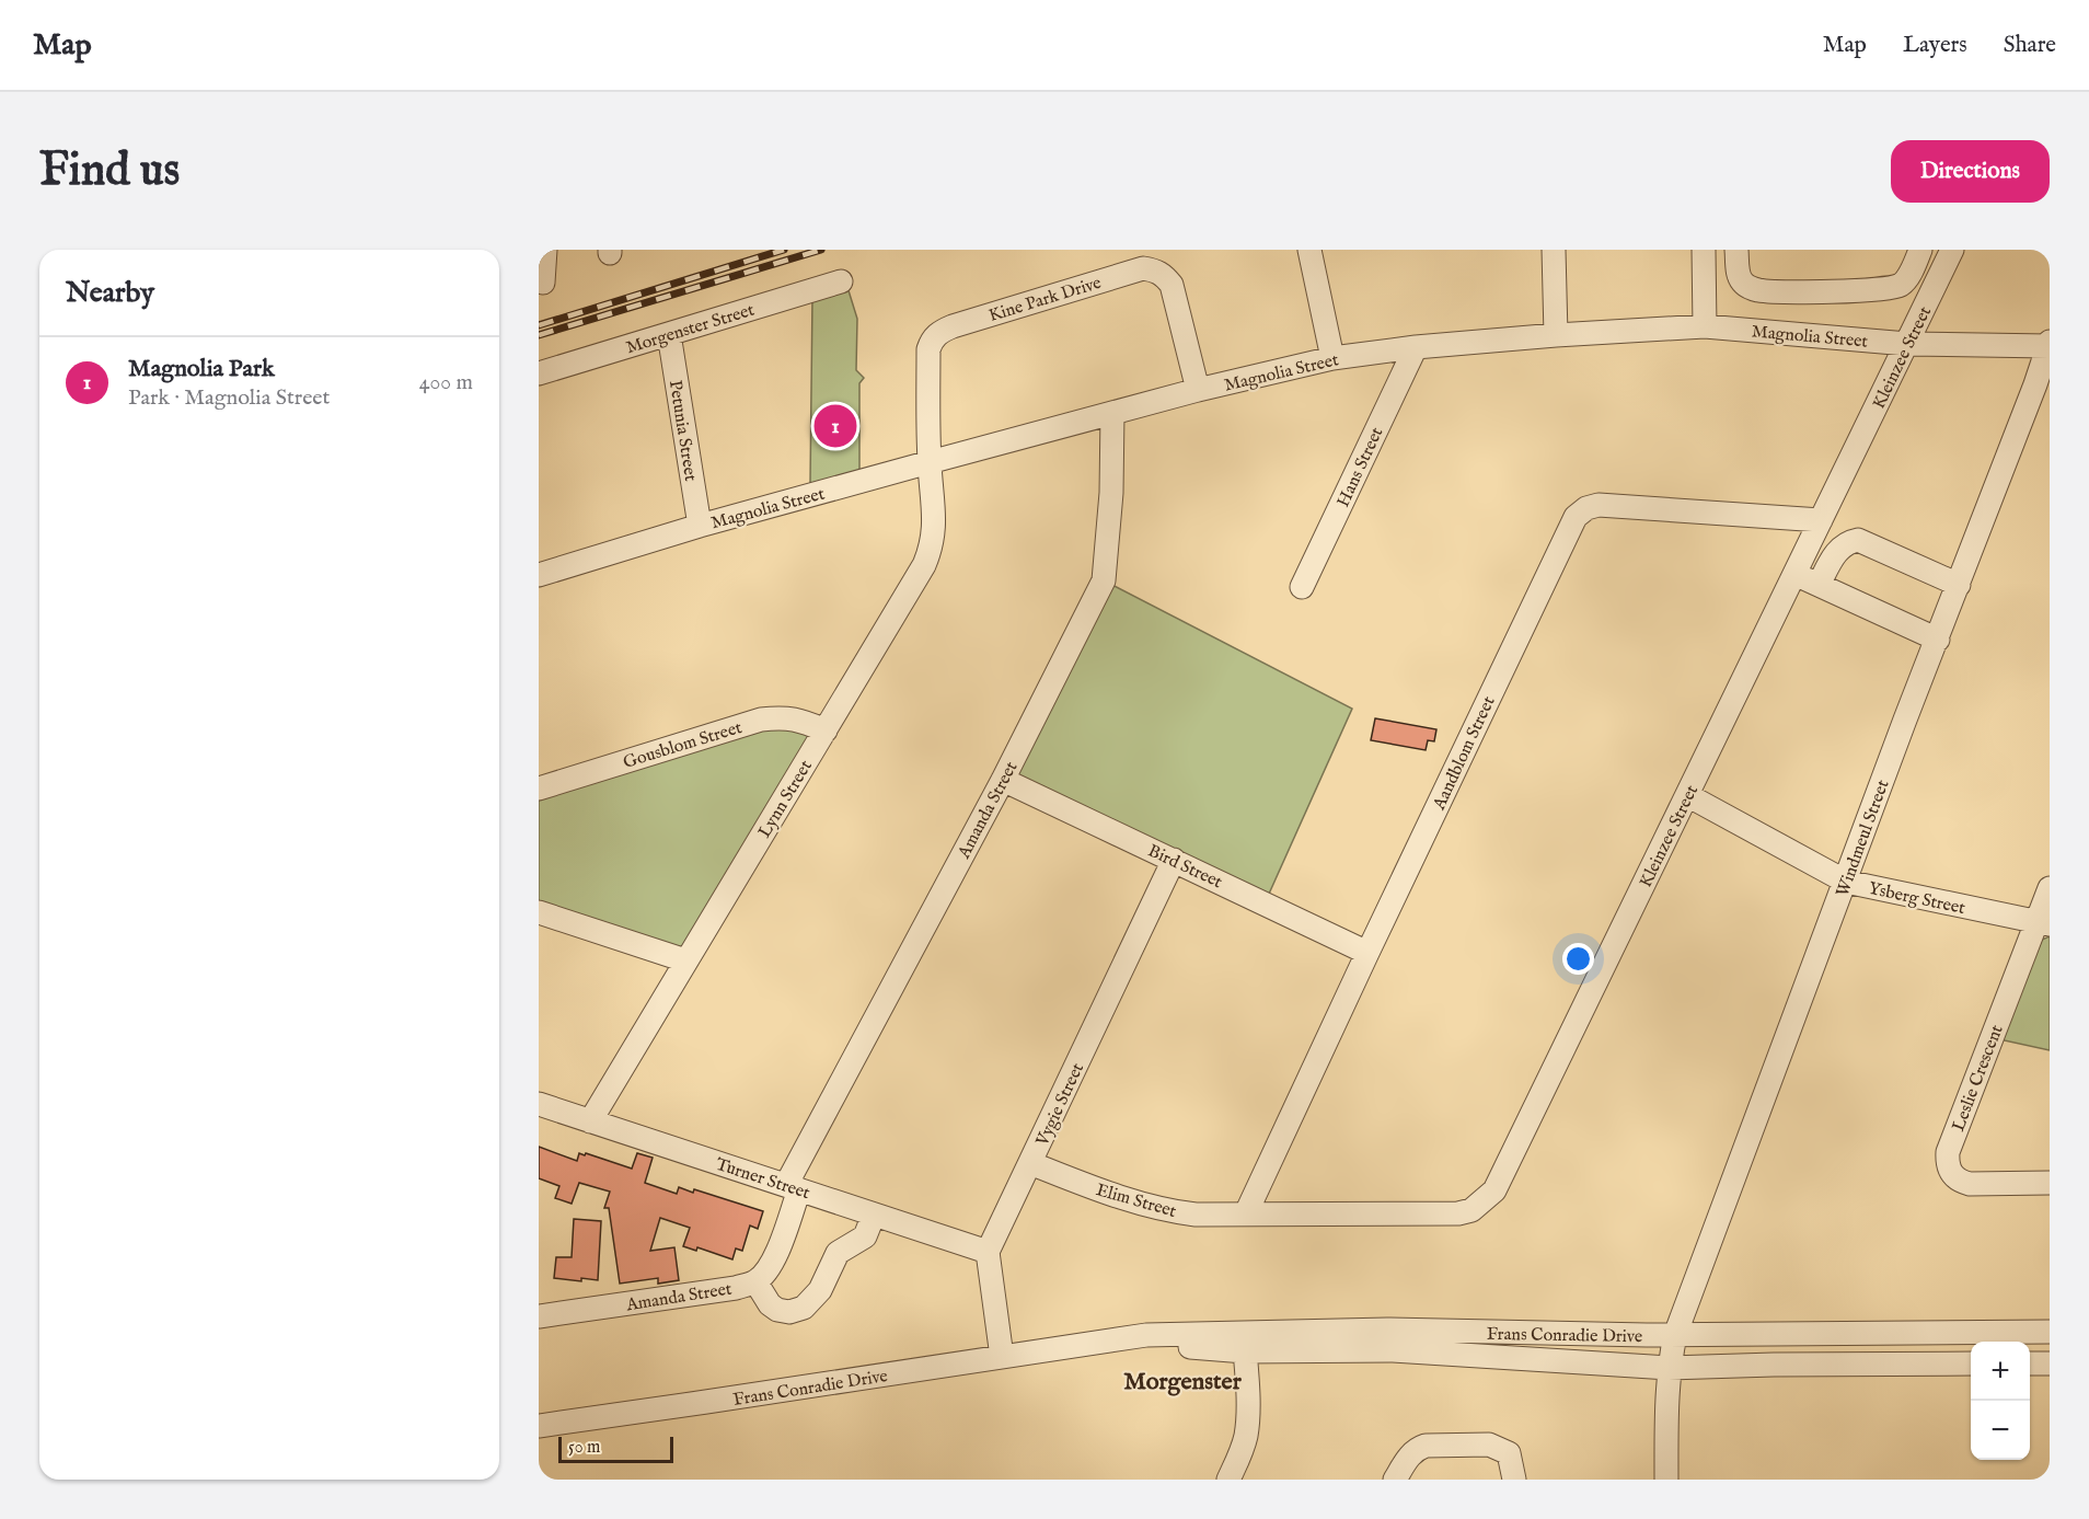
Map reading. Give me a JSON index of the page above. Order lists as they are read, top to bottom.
{
  "streets": {
    "street": [
      "Kine Park Drive",
      "Morgenster Street",
      "Magnolia Street",
      "Kleinzee Street",
      "Petunia Street",
      "Hans Street",
      "Gousblom Street",
      "Aandblom Street",
      "Lynn Street",
      "Amanda Street",
      "Windmeul Street",
      "Bird Street",
      "Ysberg Street",
      "Leslie Crescent",
      "Vygie Street",
      "Turner Street",
      "Elim Street",
      "Frans Conradie Drive"
    ]
  },
  "crossings": [
    ["Kine Park Drive", "Magnolia Street"],
    ["Kine Park Drive", "Lynn Street"],
    ["Morgenster Street", "Petunia Street"],
    ["Magnolia Street", "Kleinzee Street"],
    ["Magnolia Street", "Petunia Street"],
    ["Magnolia Street", "Hans Street"],
    ["Magnolia Street", "Lynn Street"],
    ["Magnolia Street", "Amanda Street"],
    ["Magnolia Street", "Windmeul Street"],
    ["Kleinzee Street", "Aandblom Street"],
    ["Kleinzee Street", "Ysberg Street"],
    ["Kleinzee Street", "Elim Street"],
    ["Gousblom Street", "Lynn Street"],
    ["Aandblom Street", "Bird Street"],
    ["Aandblom Street", "Elim Street"],
    ["Lynn Street", "Turner Street"],
    ["Amanda Street", "Bird Street"],
    ["Amanda Street", "Turner Street"],
    ["Windmeul Street", "Ysberg Street"],
    ["Windmeul Street", "Frans Conradie Drive"],
    ["Bird Street", "Vygie Street"],
    ["Ysberg Street", "Leslie Crescent"],
    ["Vygie Street", "Turner Street"],
    ["Vygie Street", "Elim Street"]
  ],
  "districts": ["Morgenster"],
  "scale_bar": "50 m",
  "page": {
    "header": "Map",
    "nav": ["Map", "Layers", "Share"],
    "buttons": "Directions",
    "title": "Find us",
    "heading": "Nearby",
    "list": [
      {
        "mark": "1",
        "name": "Magnolia Park",
        "note": "Park · Magnolia Street",
        "value": "400 m"
      }
    ],
    "pins": "1",
    "map_buttons": ["+", "−"],
    "scale": "50 m"
  }
}
